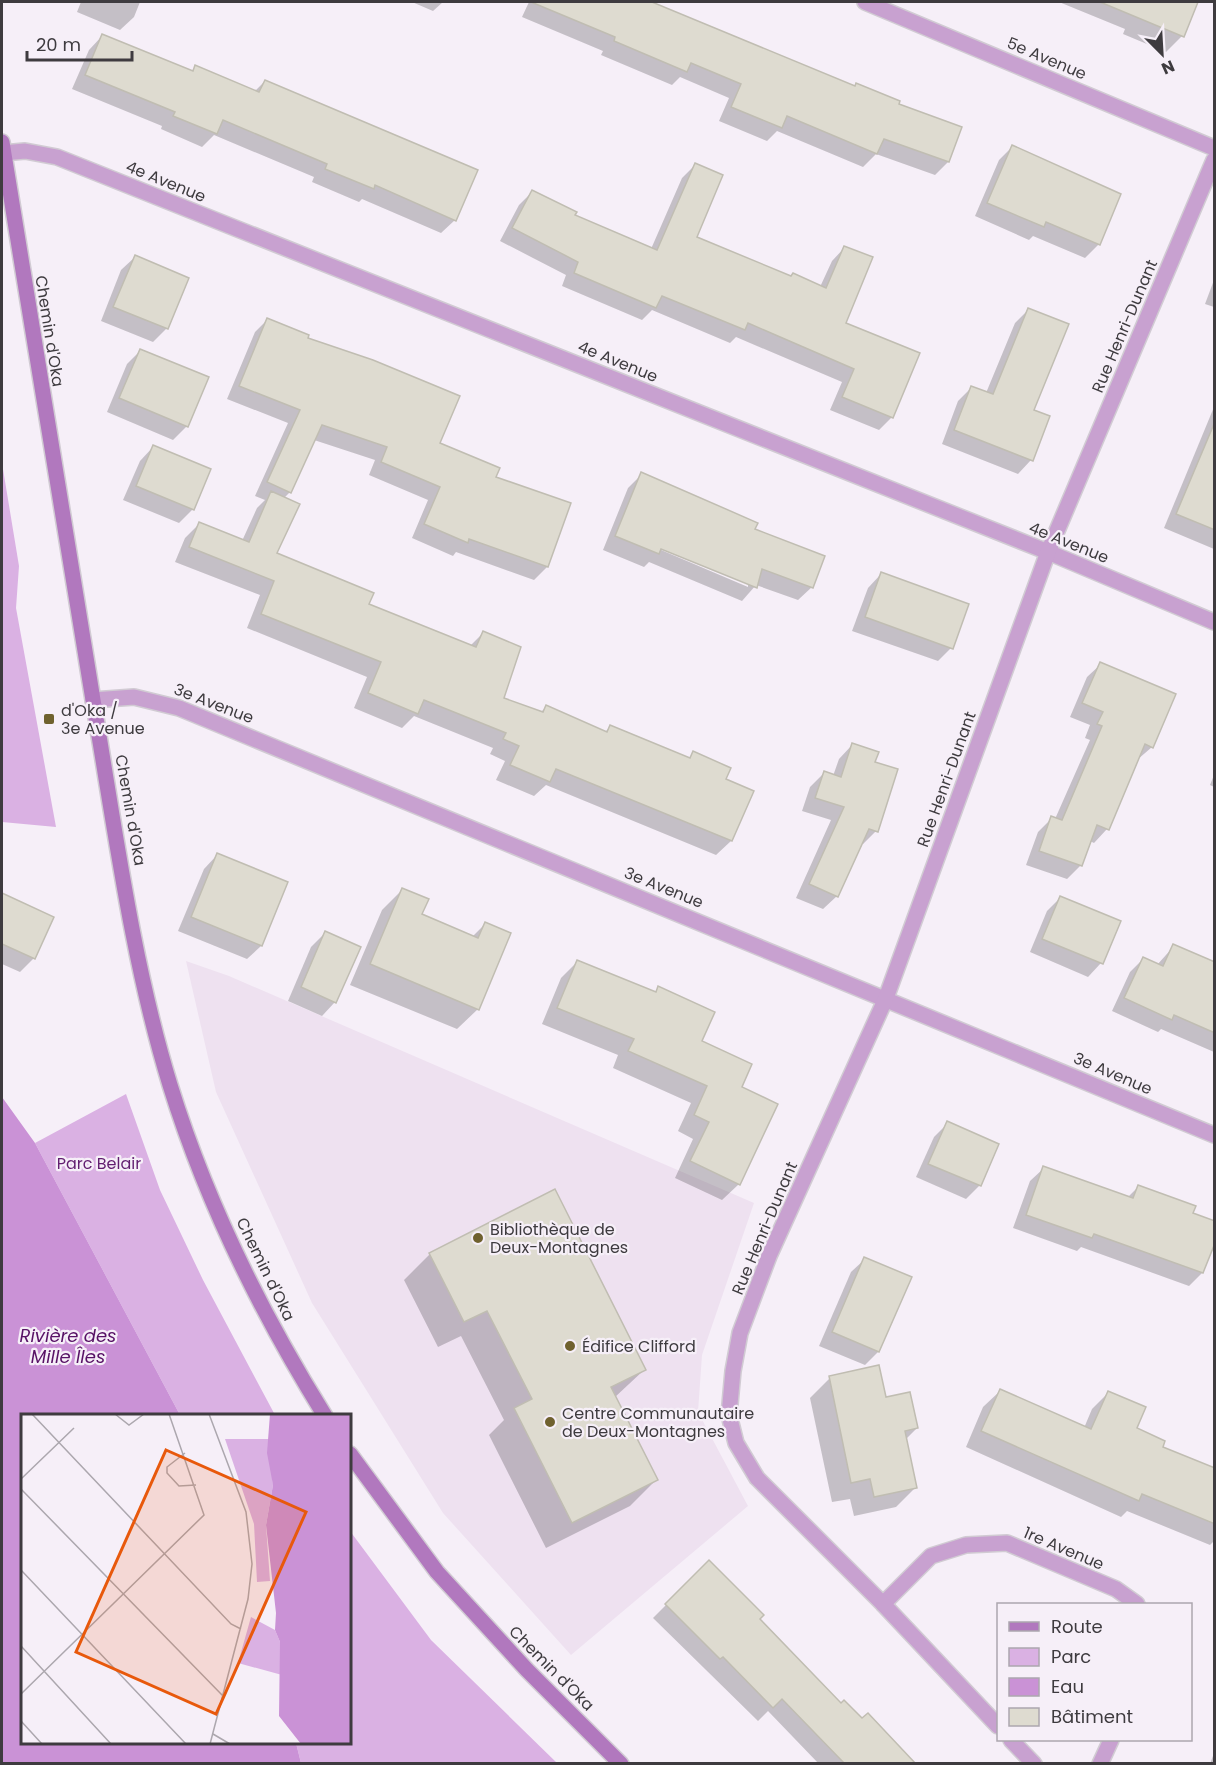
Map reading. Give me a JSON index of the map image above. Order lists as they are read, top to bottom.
{
  "streets": {
    "main road": ["Chemin d'Oka"],
    "street": [
      "5e Avenue",
      "4e Avenue",
      "Rue Henri-Dunant",
      "3e Avenue",
      "1re Avenue"
    ]
  },
  "crossings": [
    ["4e Avenue", "Rue Henri-Dunant"],
    ["4e Avenue", "Chemin d'Oka"],
    ["Rue Henri-Dunant", "3e Avenue"],
    ["Rue Henri-Dunant", "1re Avenue"],
    ["Chemin d'Oka", "3e Avenue"]
  ],
  "water": ["Rivière des Mille Îles"],
  "parks": ["Parc Belair"],
  "places": {
    "transit": ["d'Oka / 3e Avenue"],
    "other": ["Bibliothèque de Deux-Montagnes", "Édifice Clifford", "Centre Communautaire de Deux-Montagnes"]
  },
  "legend": [
    "Route",
    "Parc",
    "Eau",
    "Bâtiment"
  ],
  "scale_bar": "20 m",
  "north": "bottom right"
}
